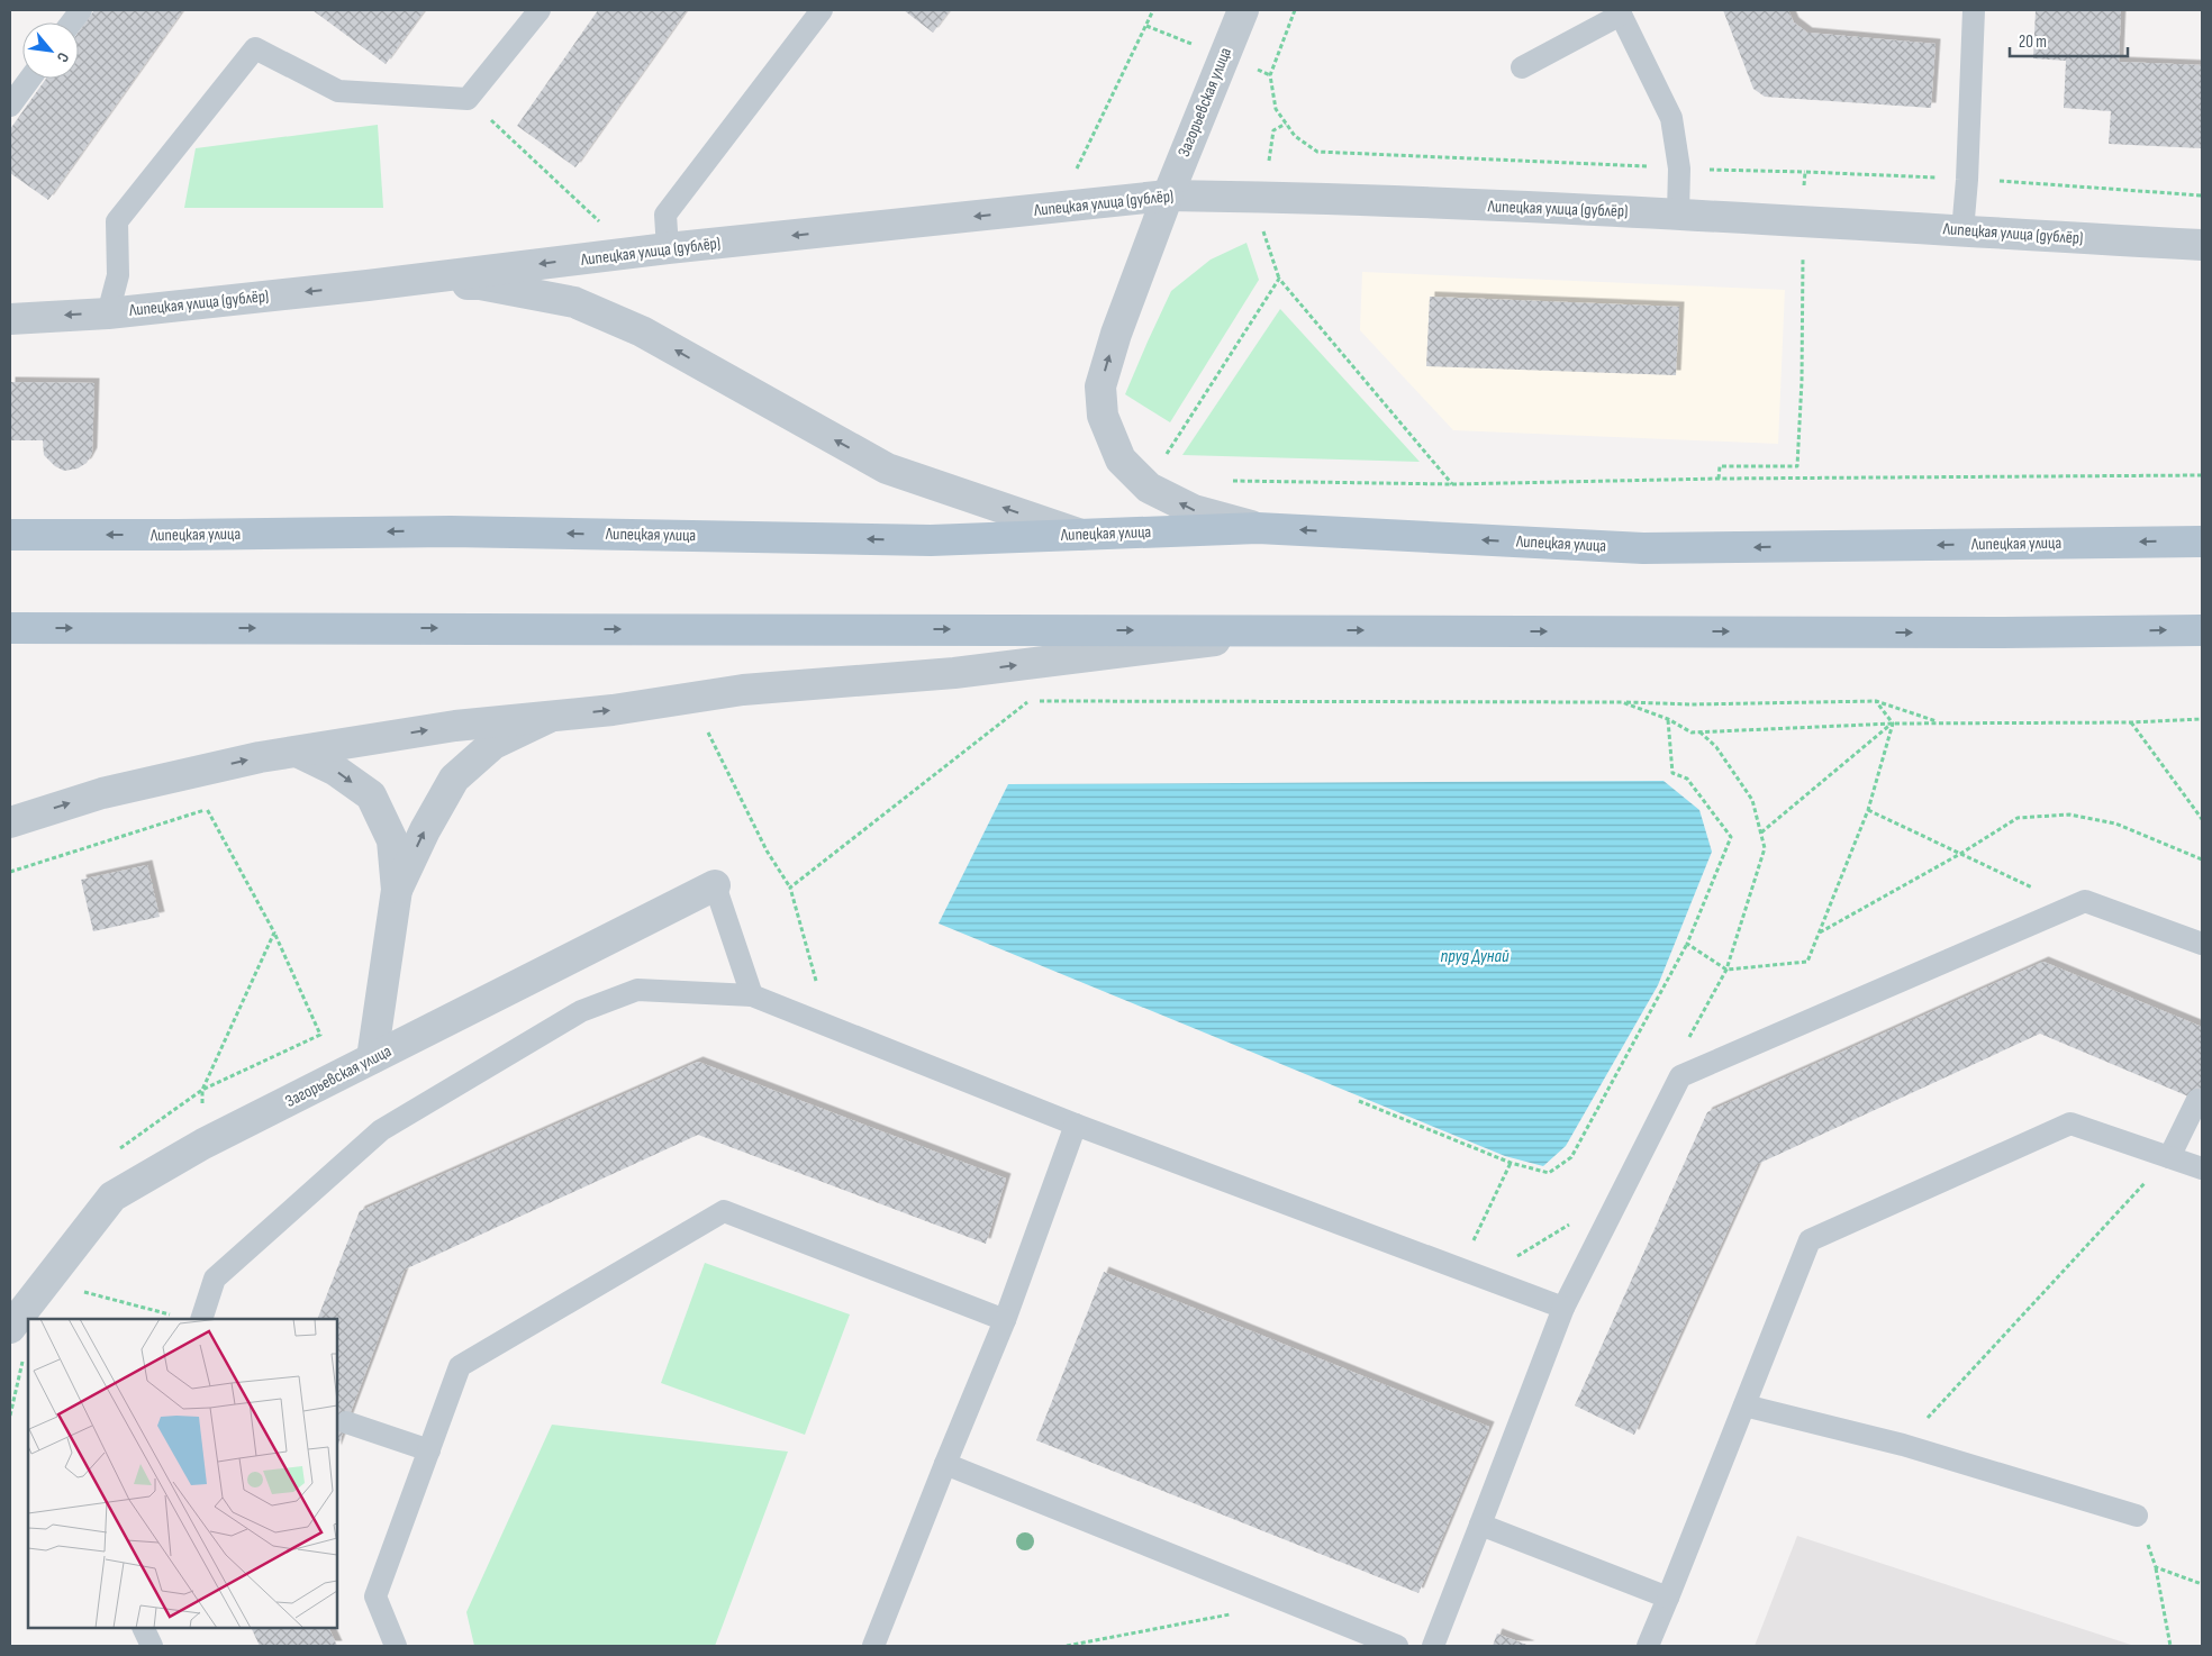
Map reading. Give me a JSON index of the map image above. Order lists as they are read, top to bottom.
{
  "streets": {
    "main road": ["Липецкая улица"],
    "street": ["Загорьевская улица", "Липецкая улица (дублёр)"]
  },
  "crossings": [
    ["Загорьевская улица", "Липецкая улица (дублёр)"],
    ["Загорьевская улица", "Липецкая улица"]
  ],
  "one_way": ["Липецкая улица (дублёр)"],
  "water": ["пруд Дунай"],
  "scale_bar": "20 m",
  "north": "bottom right"
}
